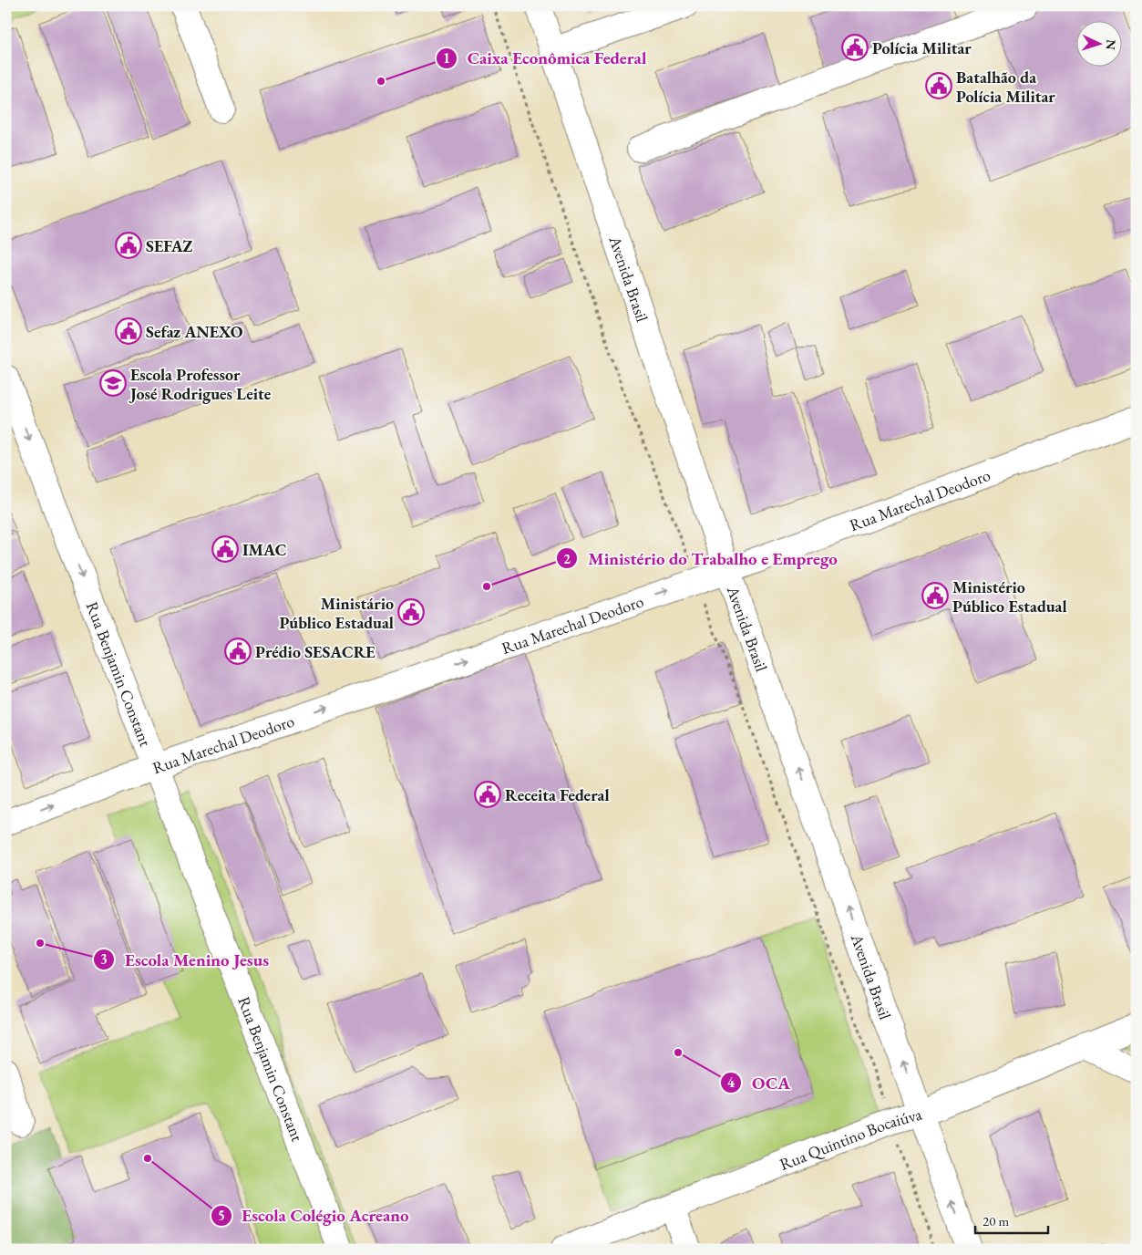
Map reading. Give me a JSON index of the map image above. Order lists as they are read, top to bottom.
{
  "streets": {
    "street": [
      "Avenida Brasil",
      "Rua Marechal Deodoro",
      "Rua Benjamin Constant",
      "Rua Quintino Bocaiúva"
    ]
  },
  "crossings": [
    ["Avenida Brasil", "Rua Marechal Deodoro"],
    ["Avenida Brasil", "Rua Quintino Bocaiúva"],
    ["Rua Marechal Deodoro", "Rua Benjamin Constant"]
  ],
  "one_way": ["Avenida Brasil", "Rua Marechal Deodoro", "Rua Benjamin Constant"],
  "places": {
    "public building": [
      "Polícia Militar",
      "Batalhão da Polícia Militar",
      "SEFAZ",
      "Sefaz ANEXO",
      "IMAC",
      "Ministério Público Estadual",
      "Ministário Público Estadual",
      "Prédio SESACRE",
      "Receita Federal"
    ],
    "other": [
      "Caixa Econômica Federal",
      "Ministério do Trabalho e Emprego",
      "Escola Menino Jesus",
      "OCA",
      "Escola Colégio Acreano"
    ],
    "school or university": ["Escola Professor José Rodrigues Leite"]
  },
  "scale_bar": "20 m",
  "north": "right"
}
